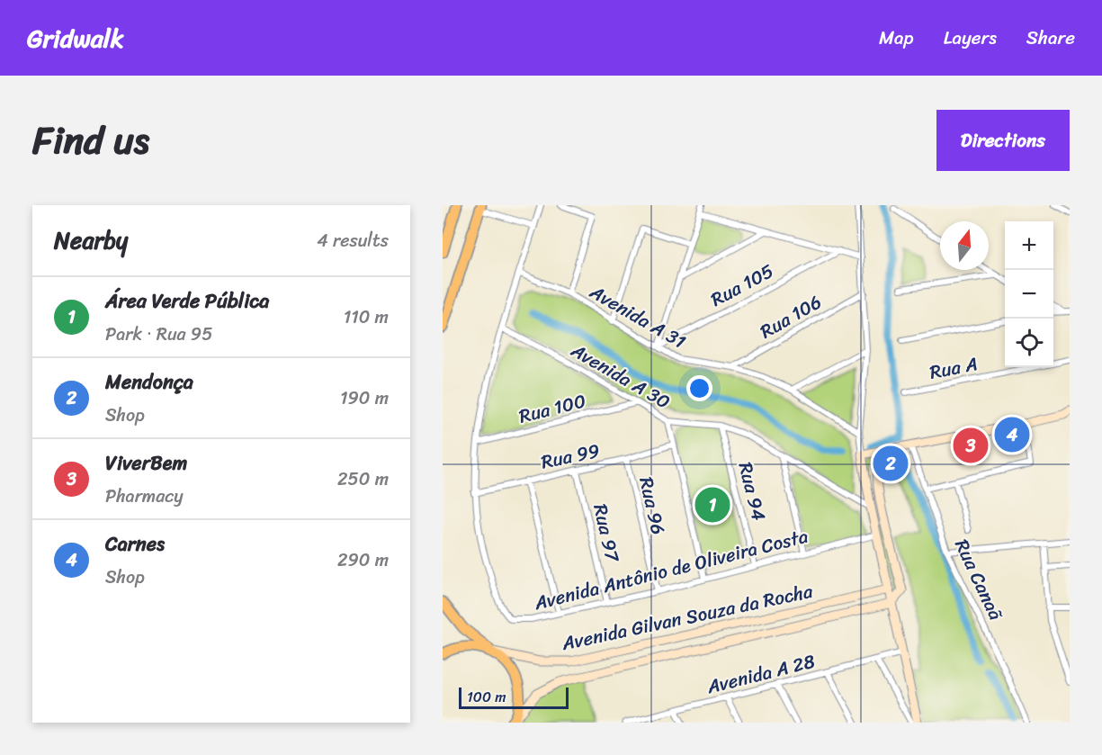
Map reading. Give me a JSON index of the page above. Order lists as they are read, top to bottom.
{
  "streets": {
    "street": [
      "Rua 105",
      "Avenida A 31",
      "Rua 106",
      "Rua A",
      "Avenida A 30",
      "Rua 100",
      "Rua 99",
      "Rua 94",
      "Rua 96",
      "Rua 97",
      "Avenida Antônio de Oliveira Costa",
      "Rua Canaã",
      "Avenida Gilvan Souza da Rocha",
      "Avenida A 28"
    ]
  },
  "crossings": [
    ["Rua 105", "Avenida A 31"],
    ["Avenida A 31", "Rua 106"],
    ["Avenida A 31", "Avenida Antônio de Oliveira Costa"],
    ["Avenida A 30", "Rua 100"],
    ["Avenida A 30", "Rua 94"],
    ["Avenida A 30", "Avenida Antônio de Oliveira Costa"],
    ["Rua 100", "Avenida Antônio de Oliveira Costa"],
    ["Rua 99", "Rua 96"],
    ["Rua 99", "Rua 97"],
    ["Rua 99", "Avenida Antônio de Oliveira Costa"],
    ["Rua 94", "Avenida Antônio de Oliveira Costa"],
    ["Rua 96", "Avenida Antônio de Oliveira Costa"],
    ["Rua 97", "Avenida Antônio de Oliveira Costa"]
  ],
  "scale_bar": "100 m",
  "north": "top",
  "page": {
    "header": "Gridwalk",
    "nav": ["Map", "Layers", "Share"],
    "title": "Find us",
    "buttons": "Directions",
    "heading": ["Nearby", "4 results"],
    "map_buttons": ["+", "−"],
    "list": [
      {
        "mark": "1",
        "name": "Área Verde Pública",
        "note": "Park · Rua 95",
        "value": "110 m"
      },
      {
        "mark": "2",
        "name": "Mendonça",
        "note": "Shop",
        "value": "190 m"
      },
      {
        "mark": "3",
        "name": "ViverBem",
        "note": "Pharmacy",
        "value": "250 m"
      },
      {
        "mark": "4",
        "name": "Carnes",
        "note": "Shop",
        "value": "290 m"
      }
    ],
    "pins": [
      "4",
      "3",
      "2",
      "1"
    ],
    "scale": "100 m"
  }
}
